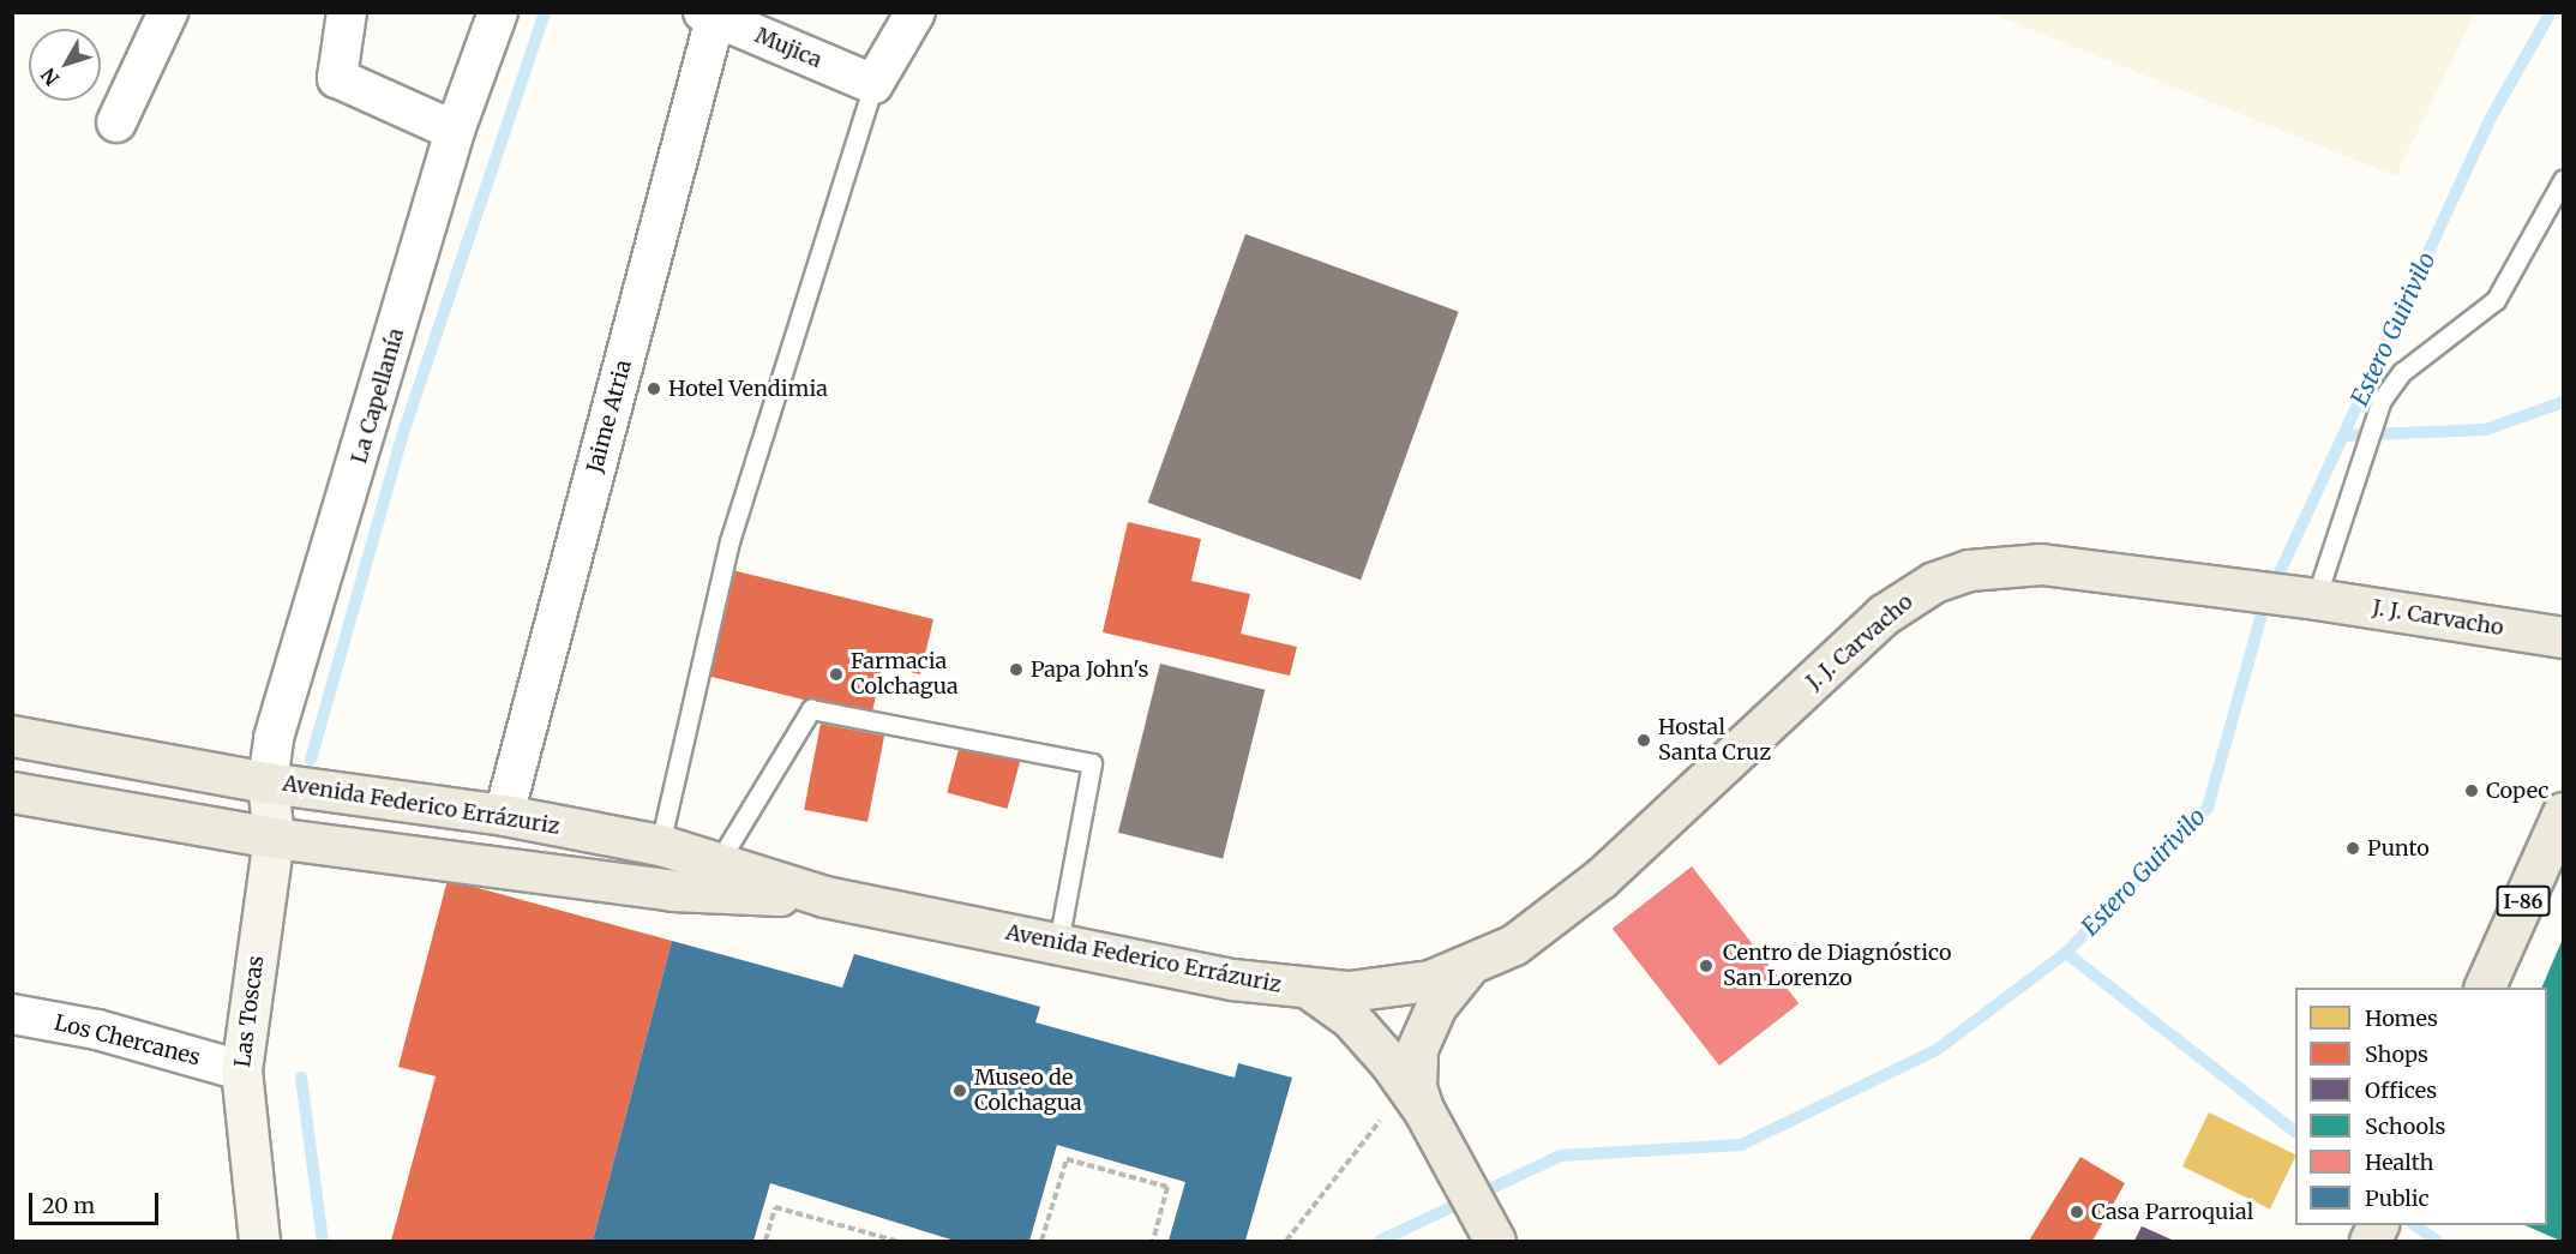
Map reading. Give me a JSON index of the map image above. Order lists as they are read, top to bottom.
{
  "streets": {
    "main road": ["J. J. Carvacho", "Avenida Federico Errázuriz", "I-86"],
    "street": [
      "Mujica",
      "La Capellanía",
      "Jaime Atria",
      "Las Toscas",
      "Los Chercanes"
    ]
  },
  "crossings": [
    ["Mujica", "Jaime Atria"],
    ["La Capellanía", "Avenida Federico Errázuriz"],
    ["La Capellanía", "Las Toscas"],
    ["Jaime Atria", "Avenida Federico Errázuriz"],
    ["J. J. Carvacho", "Avenida Federico Errázuriz"],
    ["Avenida Federico Errázuriz", "Las Toscas"],
    ["Las Toscas", "Los Chercanes"]
  ],
  "water": ["Estero Guirivilo"],
  "places": [
    "Hotel Vendimia",
    "Papa John's",
    "Farmacia Colchagua",
    "Hostal Santa Cruz",
    "Copec",
    "Punto",
    "Centro de Diagnóstico San Lorenzo",
    "Museo de Colchagua",
    "Casa Parroquial"
  ],
  "legend": [
    "Homes",
    "Shops",
    "Offices",
    "Schools",
    "Health",
    "Public"
  ],
  "scale_bar": "20 m",
  "north": "bottom left"
}
